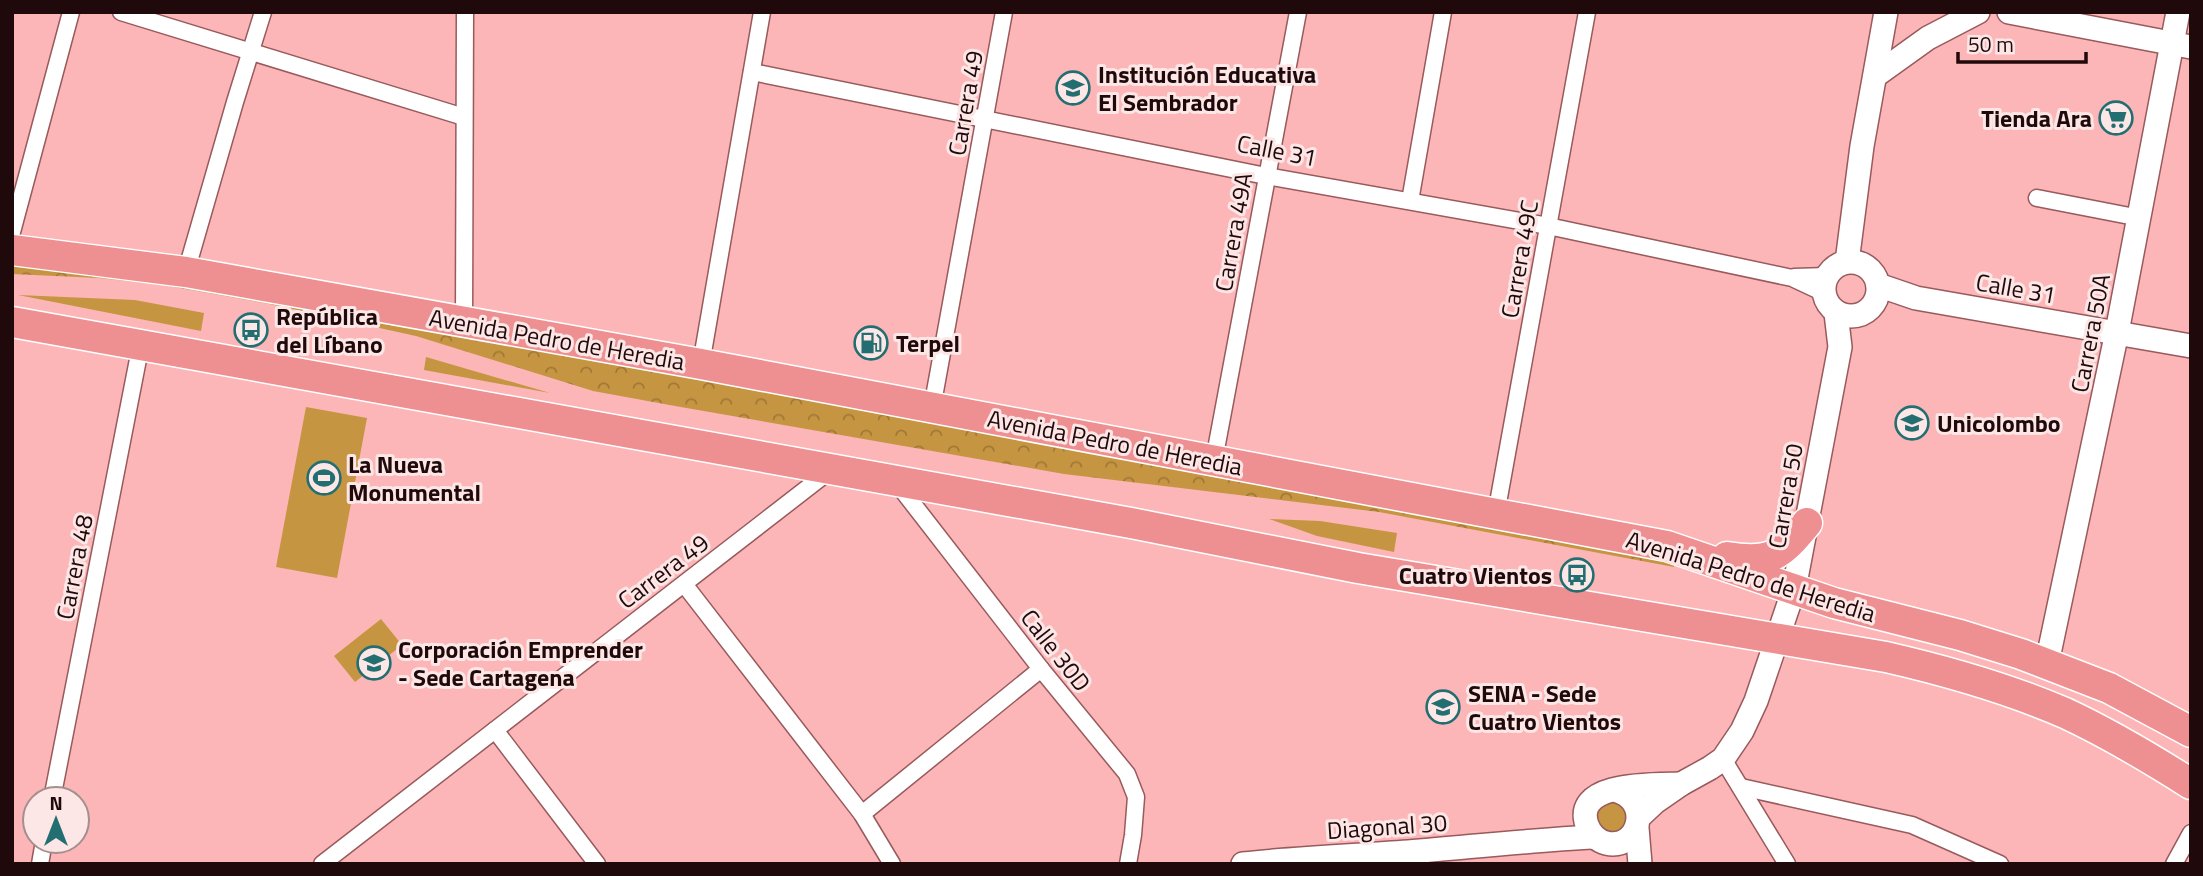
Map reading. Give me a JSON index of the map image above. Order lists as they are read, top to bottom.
{
  "streets": {
    "highway": ["Avenida Pedro de Heredia"],
    "street": [
      "Carrera 49",
      "Calle 31",
      "Carrera 49A",
      "Carrera 49C",
      "Carrera 50A",
      "Carrera 50",
      "Carrera 48",
      "Calle 30D",
      "Diagonal 30"
    ]
  },
  "crossings": [
    ["Carrera 49", "Calle 31"],
    ["Carrera 49", "Avenida Pedro de Heredia"],
    ["Calle 31", "Carrera 49A"],
    ["Calle 31", "Carrera 49C"],
    ["Calle 31", "Carrera 50A"],
    ["Calle 31", "Carrera 50"],
    ["Carrera 49A", "Avenida Pedro de Heredia"],
    ["Carrera 49C", "Avenida Pedro de Heredia"],
    ["Carrera 50A", "Avenida Pedro de Heredia"],
    ["Avenida Pedro de Heredia", "Carrera 50"],
    ["Avenida Pedro de Heredia", "Carrera 48"],
    ["Avenida Pedro de Heredia", "Calle 30D"],
    ["Carrera 50", "Diagonal 30"]
  ],
  "places": {
    "school or university": [
      "Institución Educativa El Sembrador",
      "Unicolombo",
      "Corporación Emprender - Sede Cartagena",
      "SENA - Sede Cuatro Vientos"
    ],
    "supermarket": ["Tienda Ara"],
    "bus stop": ["República del Líbano", "Cuatro Vientos"],
    "fuel station": ["Terpel"],
    "sports": ["La Nueva Monumental"]
  },
  "scale_bar": "50 m",
  "north": "top"
}
